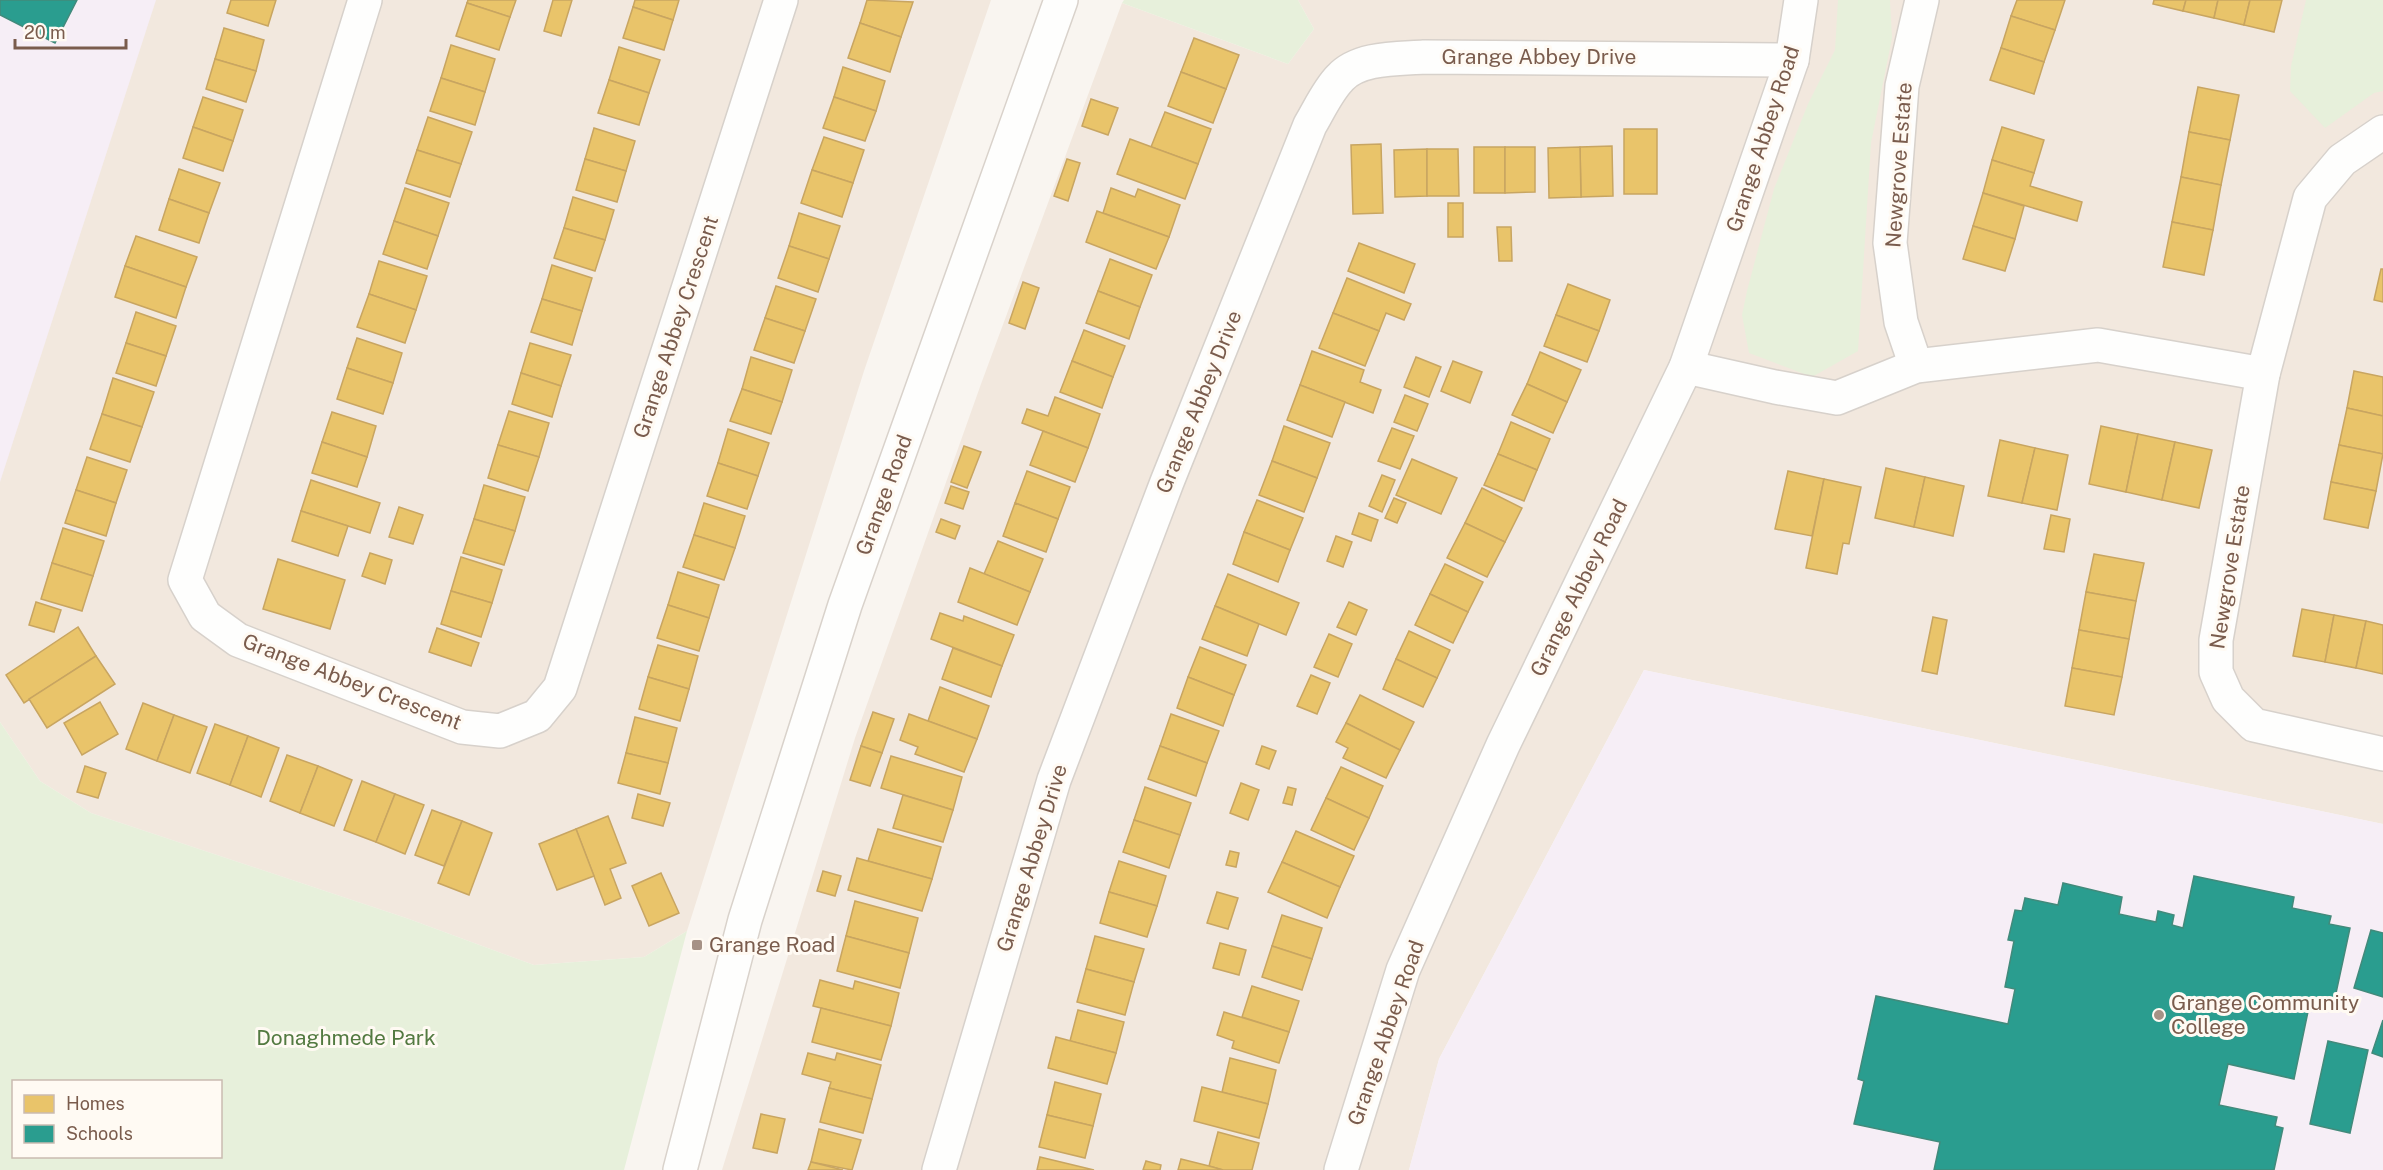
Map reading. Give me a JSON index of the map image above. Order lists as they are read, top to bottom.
{
  "streets": {
    "street": [
      "Grange Abbey Drive",
      "Grange Abbey Road",
      "Newgrove Estate",
      "Grange Abbey Crescent",
      "Grange Road"
    ]
  },
  "crossings": [
    ["Grange Abbey Drive", "Grange Abbey Road"]
  ],
  "parks": ["Donaghmede Park"],
  "places": {
    "transit": ["Grange Road"],
    "other": ["Grange Community College"]
  },
  "legend": ["Homes", "Schools"],
  "scale_bar": "20 m"
}
